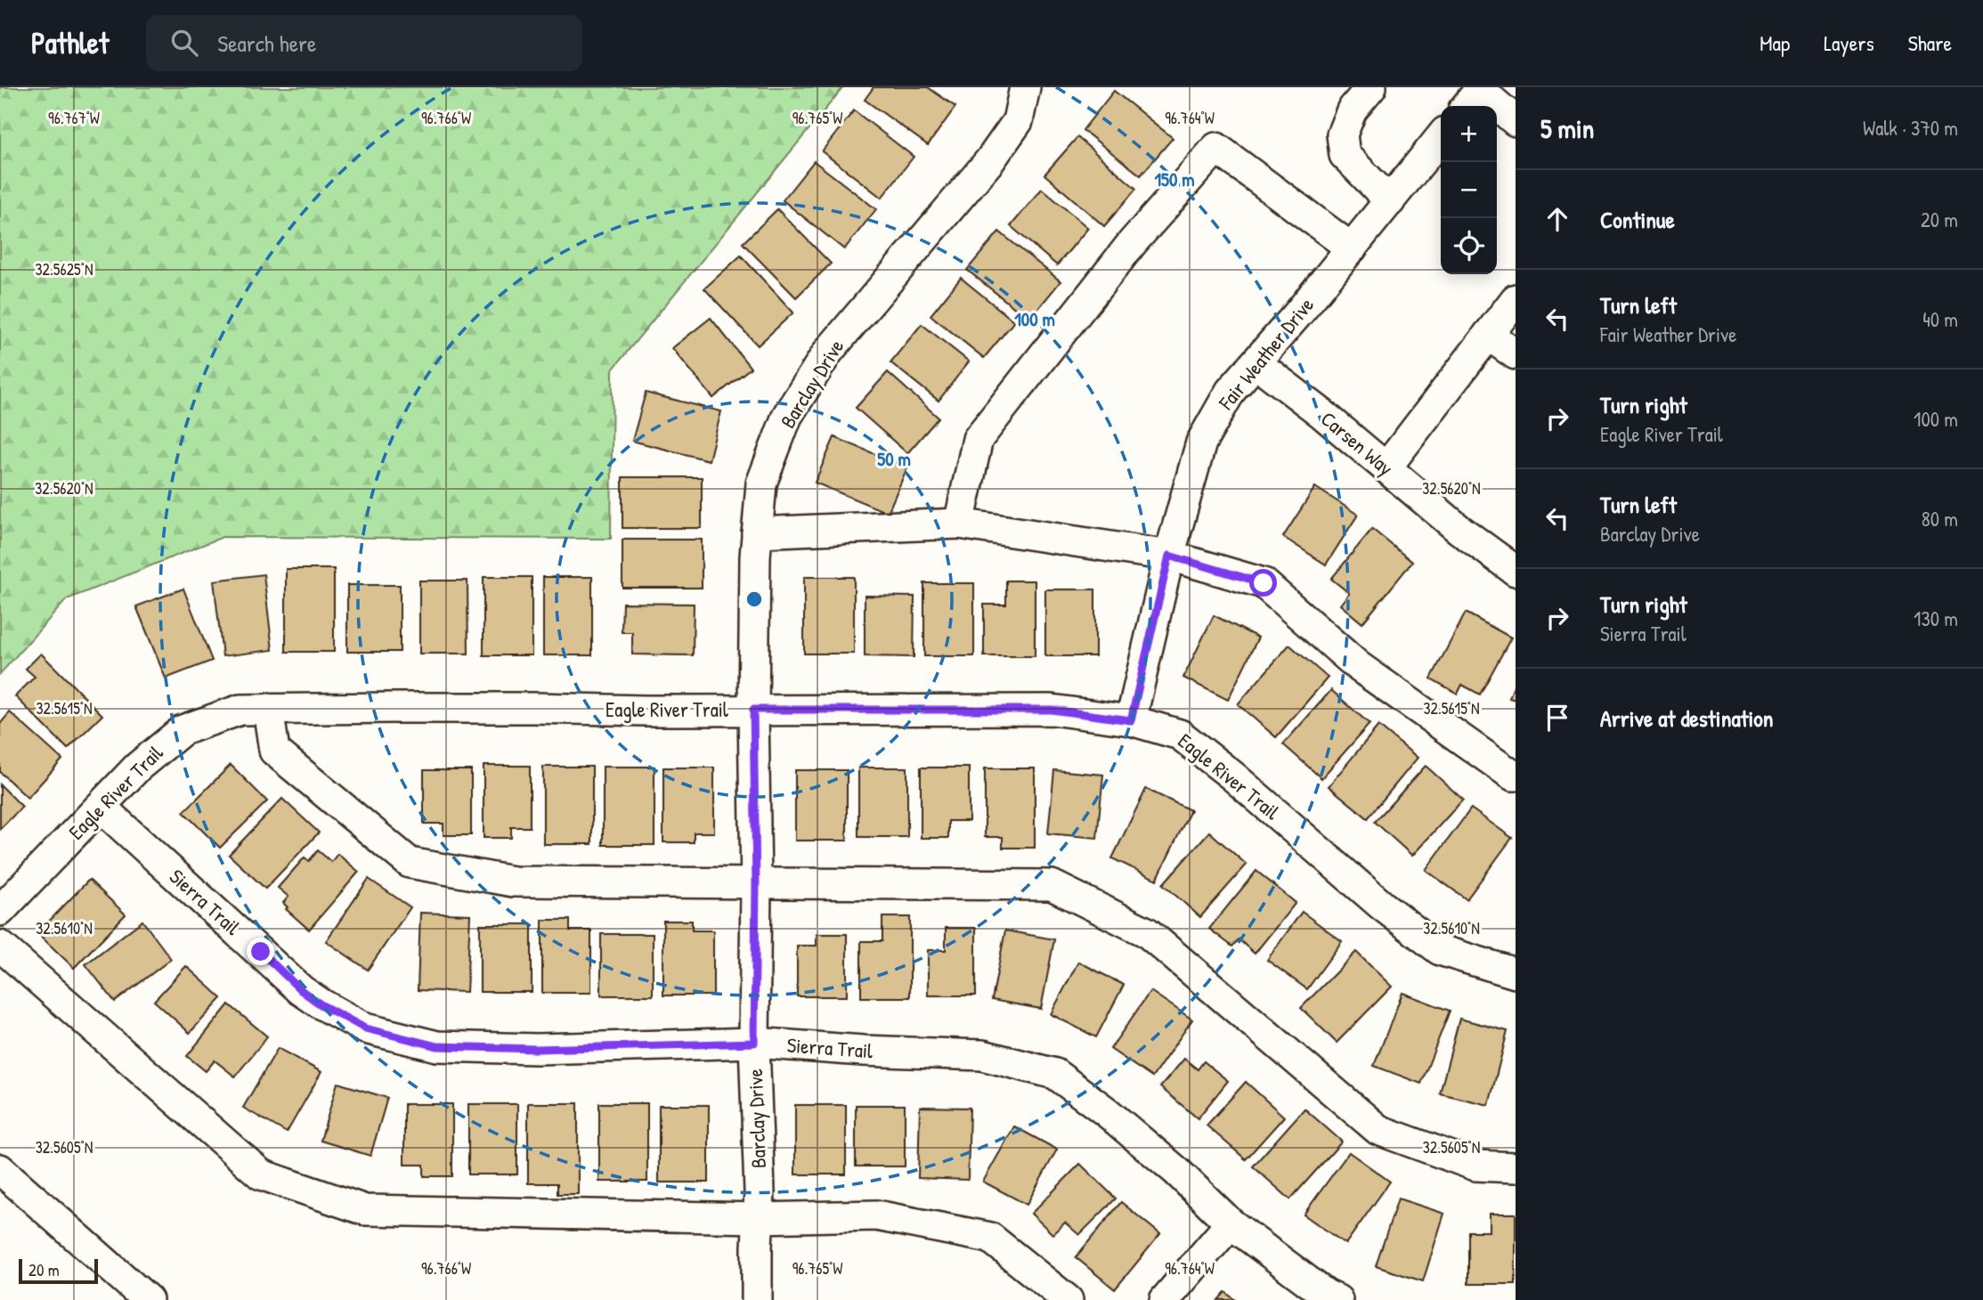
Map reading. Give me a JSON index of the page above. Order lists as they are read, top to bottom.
{
  "streets": {
    "street": [
      "Fair Weather Drive",
      "Barclay Drive",
      "Carsen Way",
      "Eagle River Trail",
      "Sierra Trail"
    ]
  },
  "crossings": [
    ["Fair Weather Drive", "Carsen Way"],
    ["Fair Weather Drive", "Eagle River Trail"],
    ["Barclay Drive", "Eagle River Trail"],
    ["Barclay Drive", "Sierra Trail"],
    ["Eagle River Trail", "Sierra Trail"]
  ],
  "scale_bar": "20 m",
  "page": {
    "header": "Pathlet",
    "search": "Search here",
    "nav": ["Map", "Layers", "Share"],
    "heading": ["5 min", "Walk · 370 m"],
    "map_buttons": ["+", "−"],
    "list": [
      ["Continue", "20 m"],
      ["Turn left", "Fair Weather Drive", "40 m"],
      ["Turn right", "Eagle River Trail", "100 m"],
      ["Turn left", "Barclay Drive", "80 m"],
      ["Turn right", "Sierra Trail", "130 m"],
      "Arrive at destination"
    ],
    "scale": "20 m"
  },
  "coordinates": [
    "96.767°W",
    "96.766°W",
    "96.765°W",
    "96.764°W",
    "32.5625°N",
    "32.5620°N",
    "32.5615°N",
    "32.5610°N",
    "32.5605°N"
  ],
  "rings": ["150 m", "100 m", "50 m"]
}
